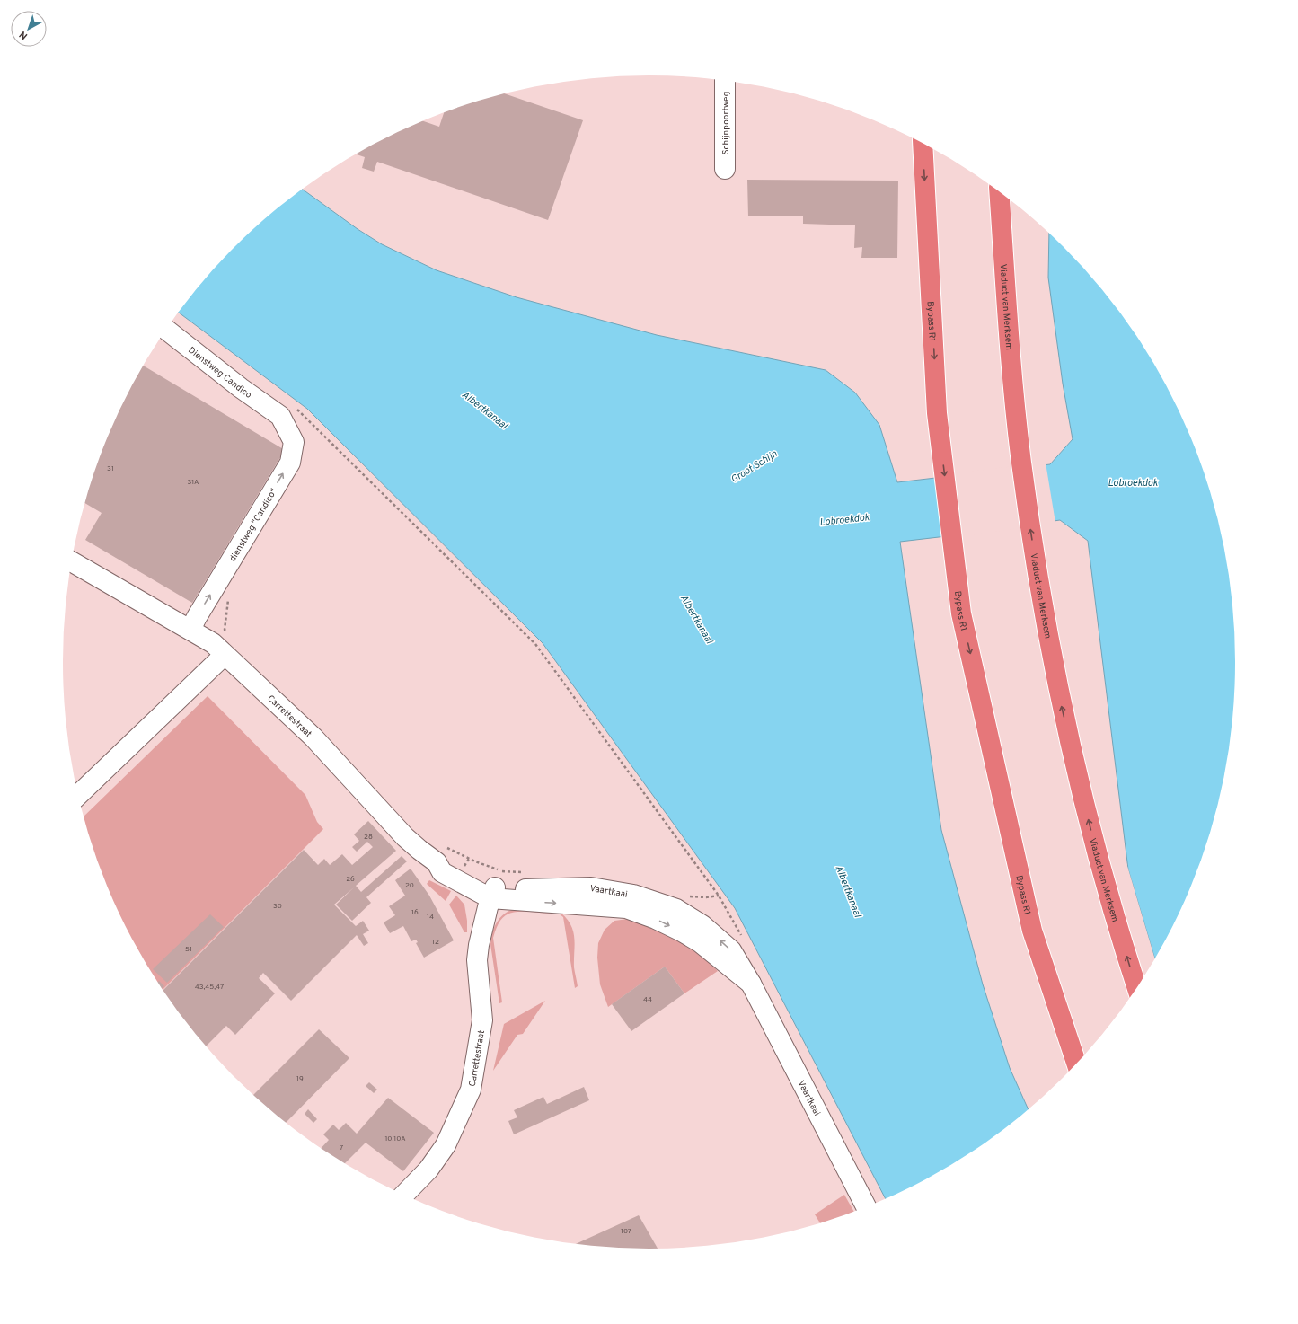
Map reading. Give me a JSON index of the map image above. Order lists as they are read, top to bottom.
{
  "streets": {
    "highway": ["Viaduct van Merksem", "Bypass R1"],
    "street": [
      "Schijnpoortweg",
      "Dienstweg Candico",
      "dienstweg \"Candico\"",
      "Carrettestraat",
      "Vaartkaai"
    ]
  },
  "crossings": [
    ["Dienstweg Candico", "dienstweg \"Candico\""],
    ["dienstweg \"Candico\"", "Carrettestraat"],
    ["Carrettestraat", "Vaartkaai"]
  ],
  "one_way": ["Viaduct van Merksem", "Bypass R1", "dienstweg \"Candico\""],
  "water": ["Albertkanaal", "Groot Schijn", "Lobroekdok"],
  "house_numbers": [
    "31",
    "31A",
    "28",
    "26",
    "20",
    "30",
    "16",
    "14",
    "12",
    "51",
    "43,45,47",
    "44",
    "19",
    "10,10A",
    "7",
    "107"
  ],
  "north": "bottom left"
}
